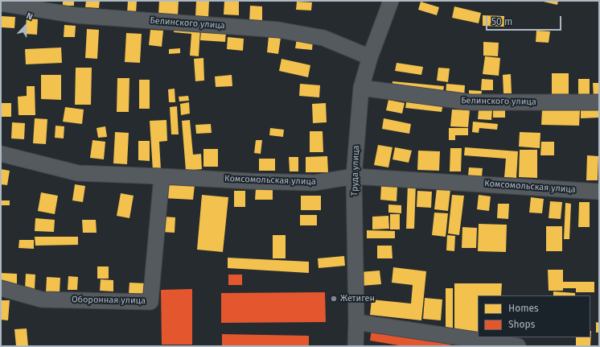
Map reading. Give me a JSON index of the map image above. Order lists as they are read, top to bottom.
{
  "streets": {
    "street": [
      "Белинского улица",
      "Труда улица",
      "Комсомольская улица",
      "Оборонная улица"
    ]
  },
  "crossings": [
    ["Белинского улица", "Труда улица"],
    ["Труда улица", "Комсомольская улица"],
    ["Комсомольская улица", "Оборонная улица"]
  ],
  "places": ["Жетиген"],
  "legend": ["Homes", "Shops"],
  "scale_bar": "50 m",
  "north": "top"
}
